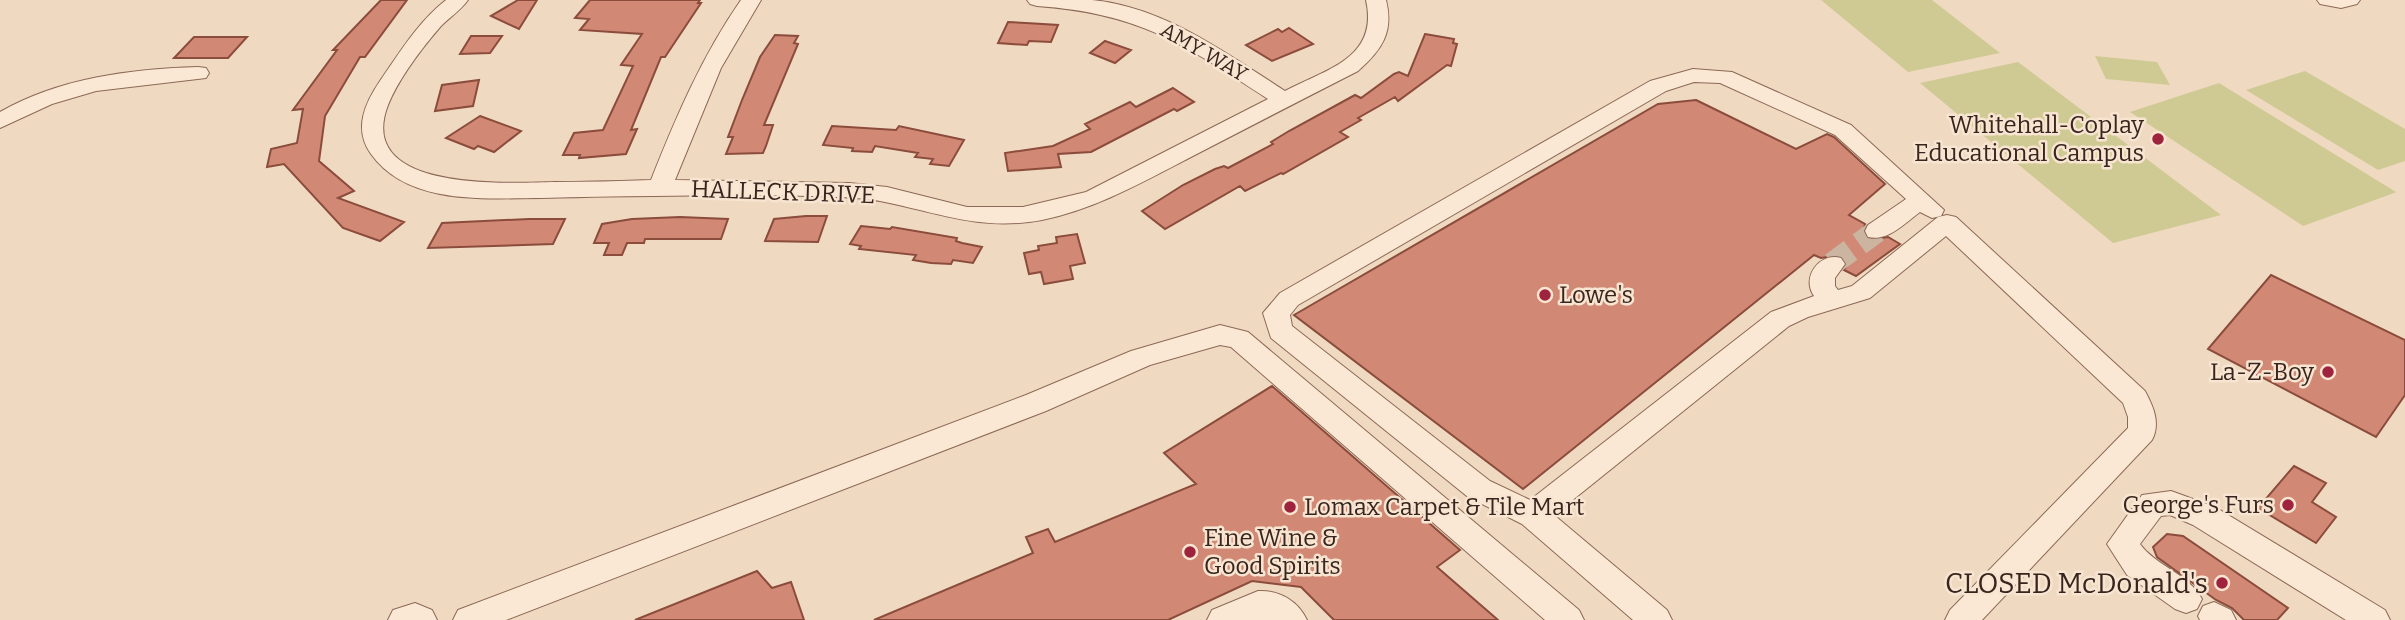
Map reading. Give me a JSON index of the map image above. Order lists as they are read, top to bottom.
{
  "streets": {
    "street": ["AMY WAY", "HALLECK DRIVE"]
  },
  "crossings": [
    ["AMY WAY", "HALLECK DRIVE"]
  ],
  "places": [
    "Whitehall-Coplay Educational Campus",
    "Lowe's",
    "La-Z-Boy",
    "George's Furs",
    "Lomax Carpet & Tile Mart",
    "Fine Wine & Good Spirits",
    "CLOSED McDonald's"
  ]
}
